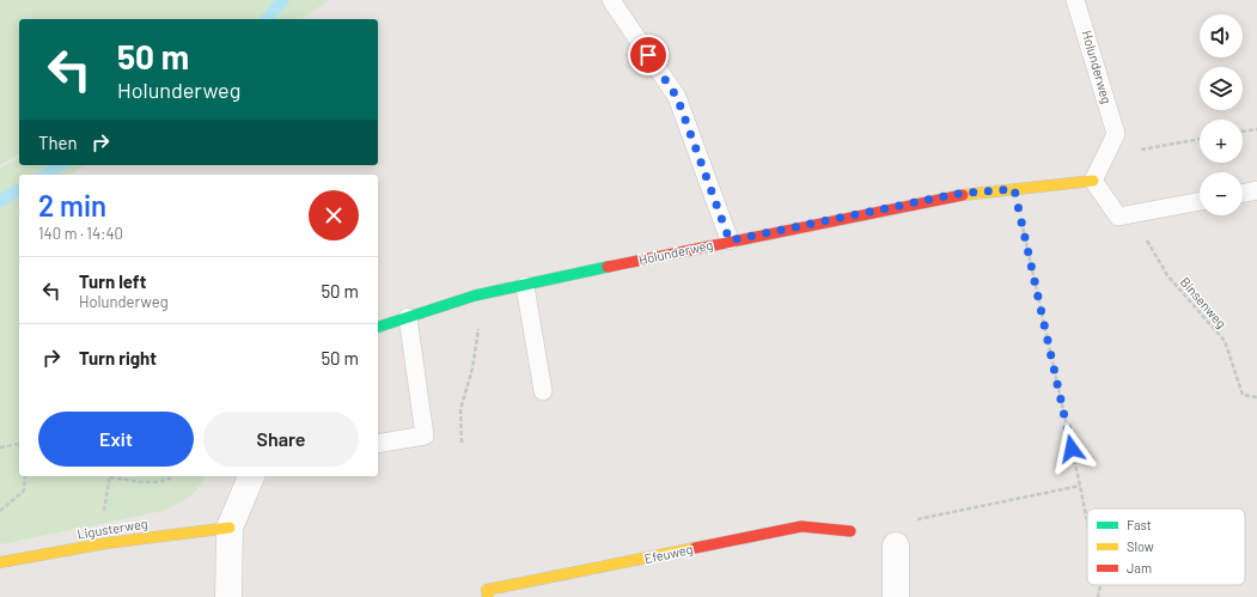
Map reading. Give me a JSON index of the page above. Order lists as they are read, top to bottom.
{
  "streets": {
    "street": ["Holunderweg", "Ligusterweg", "Efeuweg"],
    "path": ["Binsenweg"]
  },
  "legend": ["Fast", "Slow", "Jam"],
  "page": {
    "map_buttons": ["+", "−"],
    "turn": ["50 m", "Holunderweg"],
    "then": "Then",
    "heading": ["2 min", "140 m · 14:40"],
    "list": [
      {
        "name": "Turn left",
        "note": "Holunderweg",
        "value": "50 m"
      },
      {
        "name": "Turn right",
        "value": "50 m"
      }
    ],
    "buttons": ["Exit", "Share"]
  }
}
